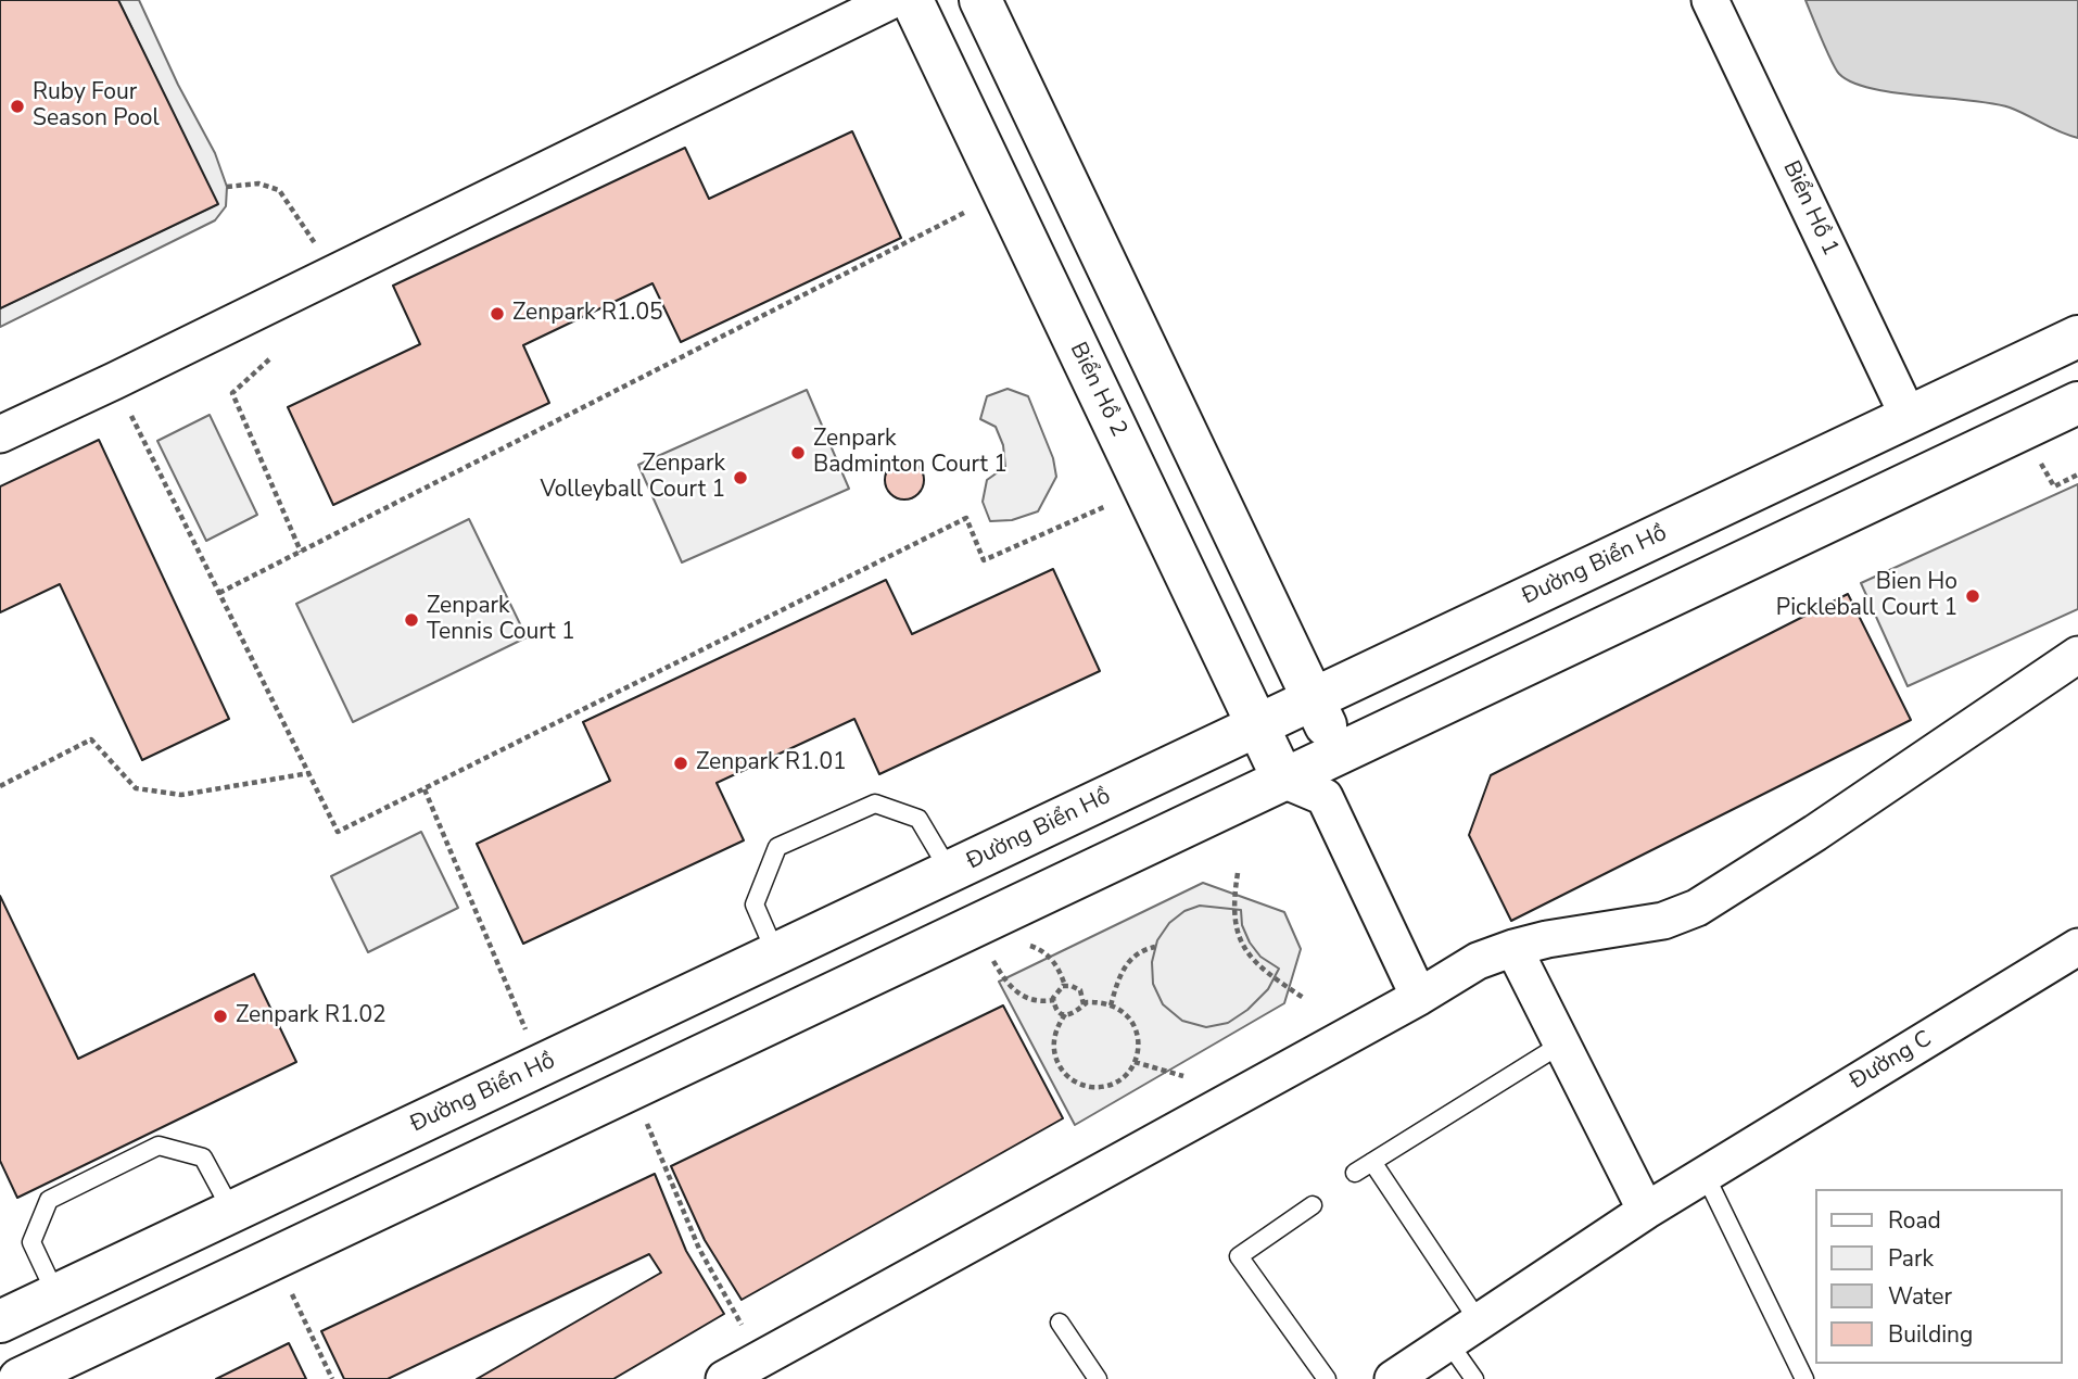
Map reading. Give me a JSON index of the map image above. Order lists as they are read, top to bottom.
{
  "streets": {
    "street": [
      "Biển Hồ 1",
      "Biển Hồ 2",
      "Đường Biển Hồ",
      "Đường C"
    ]
  },
  "crossings": [
    ["Biển Hồ 1", "Đường Biển Hồ"],
    ["Biển Hồ 2", "Đường Biển Hồ"]
  ],
  "places": [
    "Ruby Four Season Pool",
    "Zenpark R1.05",
    "Zenpark Badminton Court 1",
    "Zenpark Volleyball Court 1",
    "Bien Ho Pickleball Court 1",
    "Zenpark Tennis Court 1",
    "Zenpark R1.01",
    "Zenpark R1.02"
  ],
  "legend": [
    "Road",
    "Park",
    "Water",
    "Building"
  ]
}
